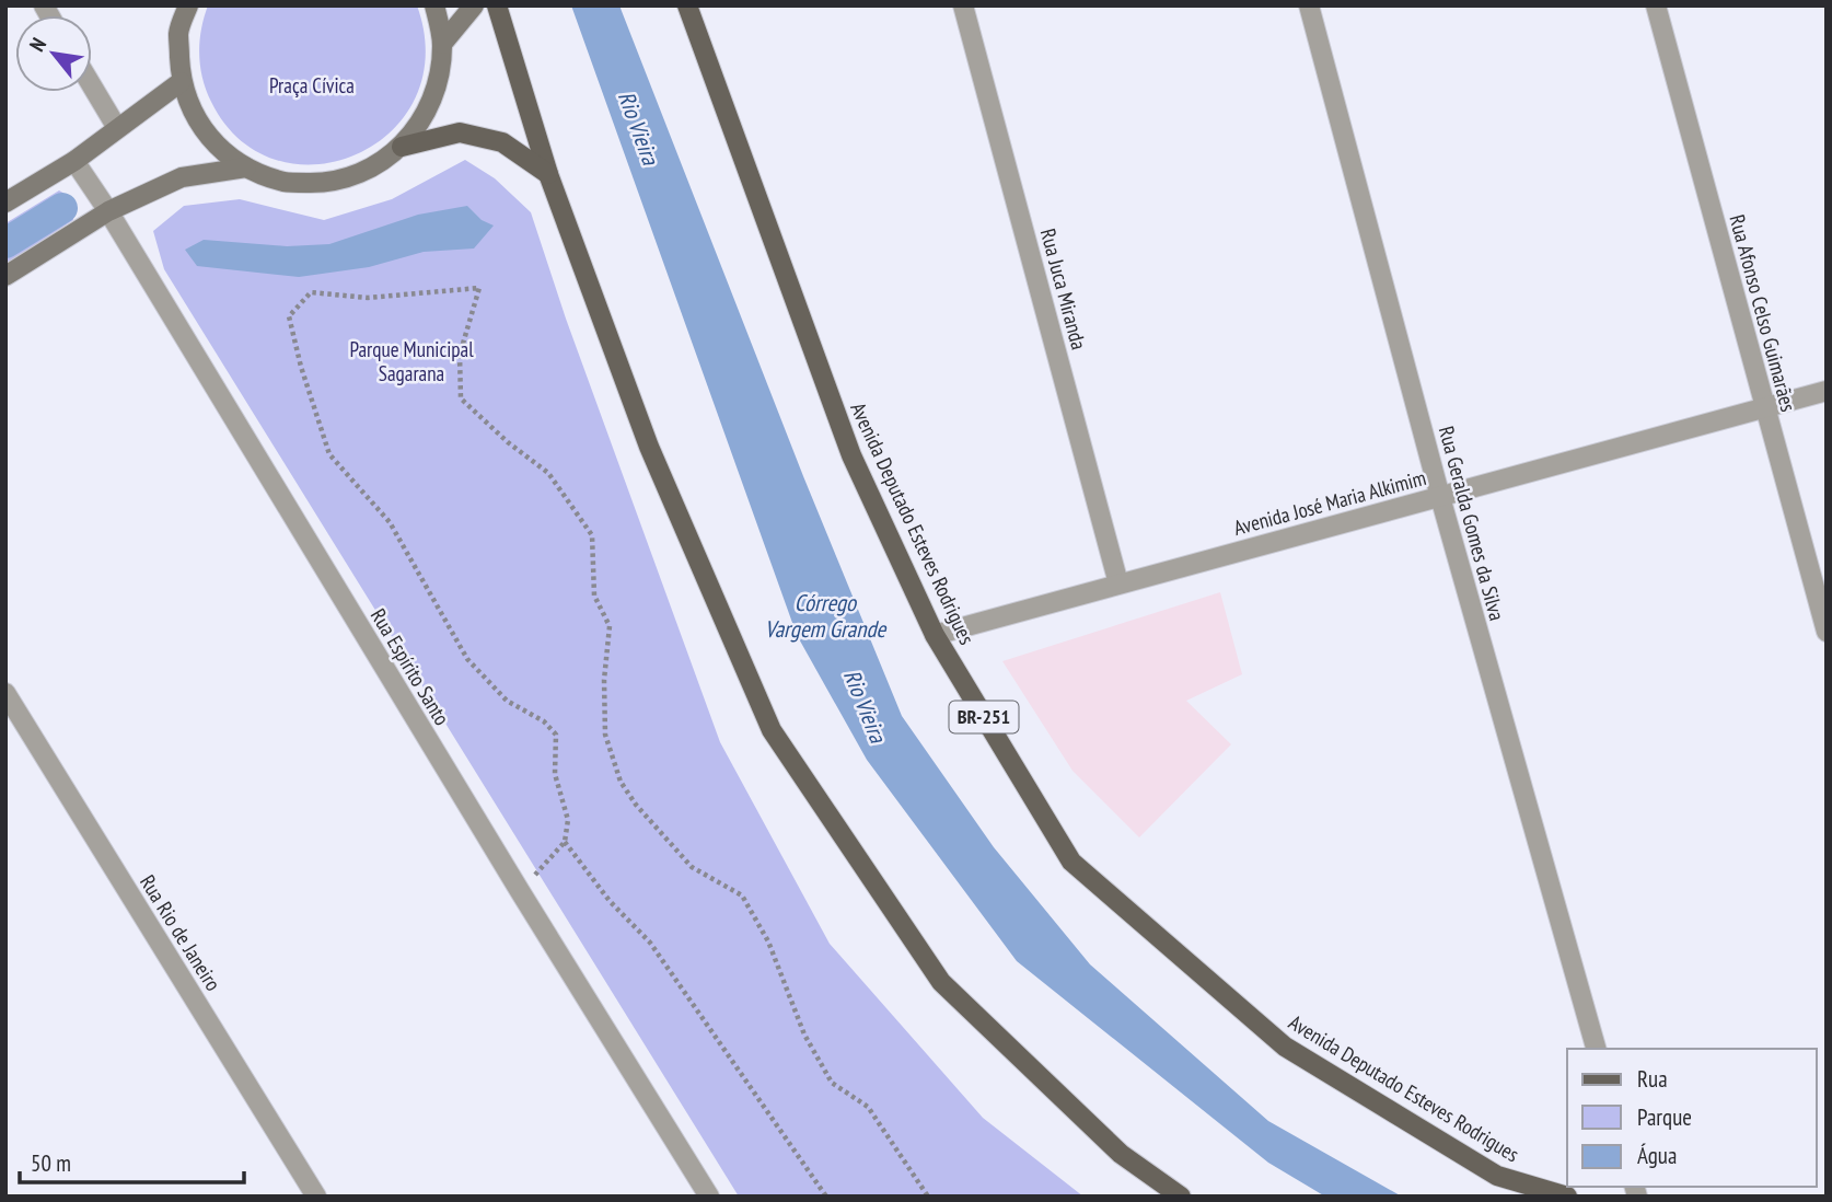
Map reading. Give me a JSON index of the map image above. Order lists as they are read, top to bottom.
{
  "streets": {
    "main road": ["Avenida Deputado Esteves Rodrigues", "BR-251"],
    "street": [
      "Rua Juca Miranda",
      "Rua Afonso Celso Guimarães",
      "Avenida José Maria Alkimim",
      "Rua Geralda Gomes da Silva",
      "Rua Espírito Santo",
      "Rua Rio de Janeiro"
    ]
  },
  "crossings": [
    ["Rua Juca Miranda", "Avenida José Maria Alkimim"],
    ["Rua Afonso Celso Guimarães", "Avenida José Maria Alkimim"],
    ["Avenida José Maria Alkimim", "Avenida Deputado Esteves Rodrigues"],
    ["Avenida José Maria Alkimim", "Rua Geralda Gomes da Silva"]
  ],
  "water": ["Rio Vieira", "Córrego Vargem Grande"],
  "parks": ["Praça Cívica", "Parque Municipal Sagarana"],
  "legend": ["Rua", "Parque", "Água"],
  "scale_bar": "50 m",
  "north": "top left"
}
